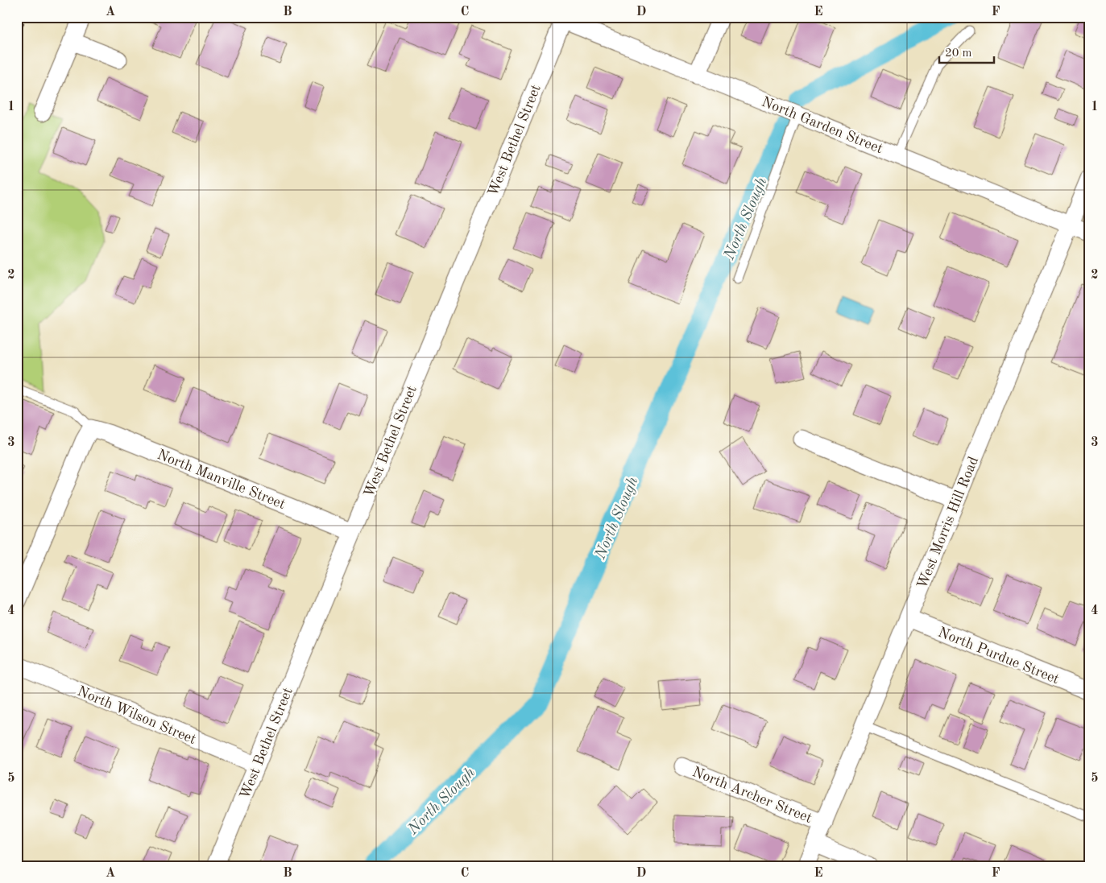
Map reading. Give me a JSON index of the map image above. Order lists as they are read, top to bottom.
{
  "streets": {
    "street": [
      "North Garden Street",
      "West Bethel Street",
      "North Manville Street",
      "West Morris Hill Road",
      "North Purdue Street",
      "North Wilson Street",
      "North Archer Street"
    ]
  },
  "crossings": [
    ["North Garden Street", "West Bethel Street"],
    ["North Garden Street", "West Morris Hill Road"],
    ["West Bethel Street", "North Manville Street"],
    ["West Bethel Street", "North Wilson Street"],
    ["West Morris Hill Road", "North Purdue Street"],
    ["West Morris Hill Road", "North Archer Street"]
  ],
  "water": ["North Slough"],
  "scale_bar": "20 m",
  "grid": {
    "columns": [
      "A",
      "B",
      "C",
      "D",
      "E",
      "F"
    ],
    "rows": [
      "1",
      "2",
      "3",
      "4",
      "5"
    ]
  }
}
